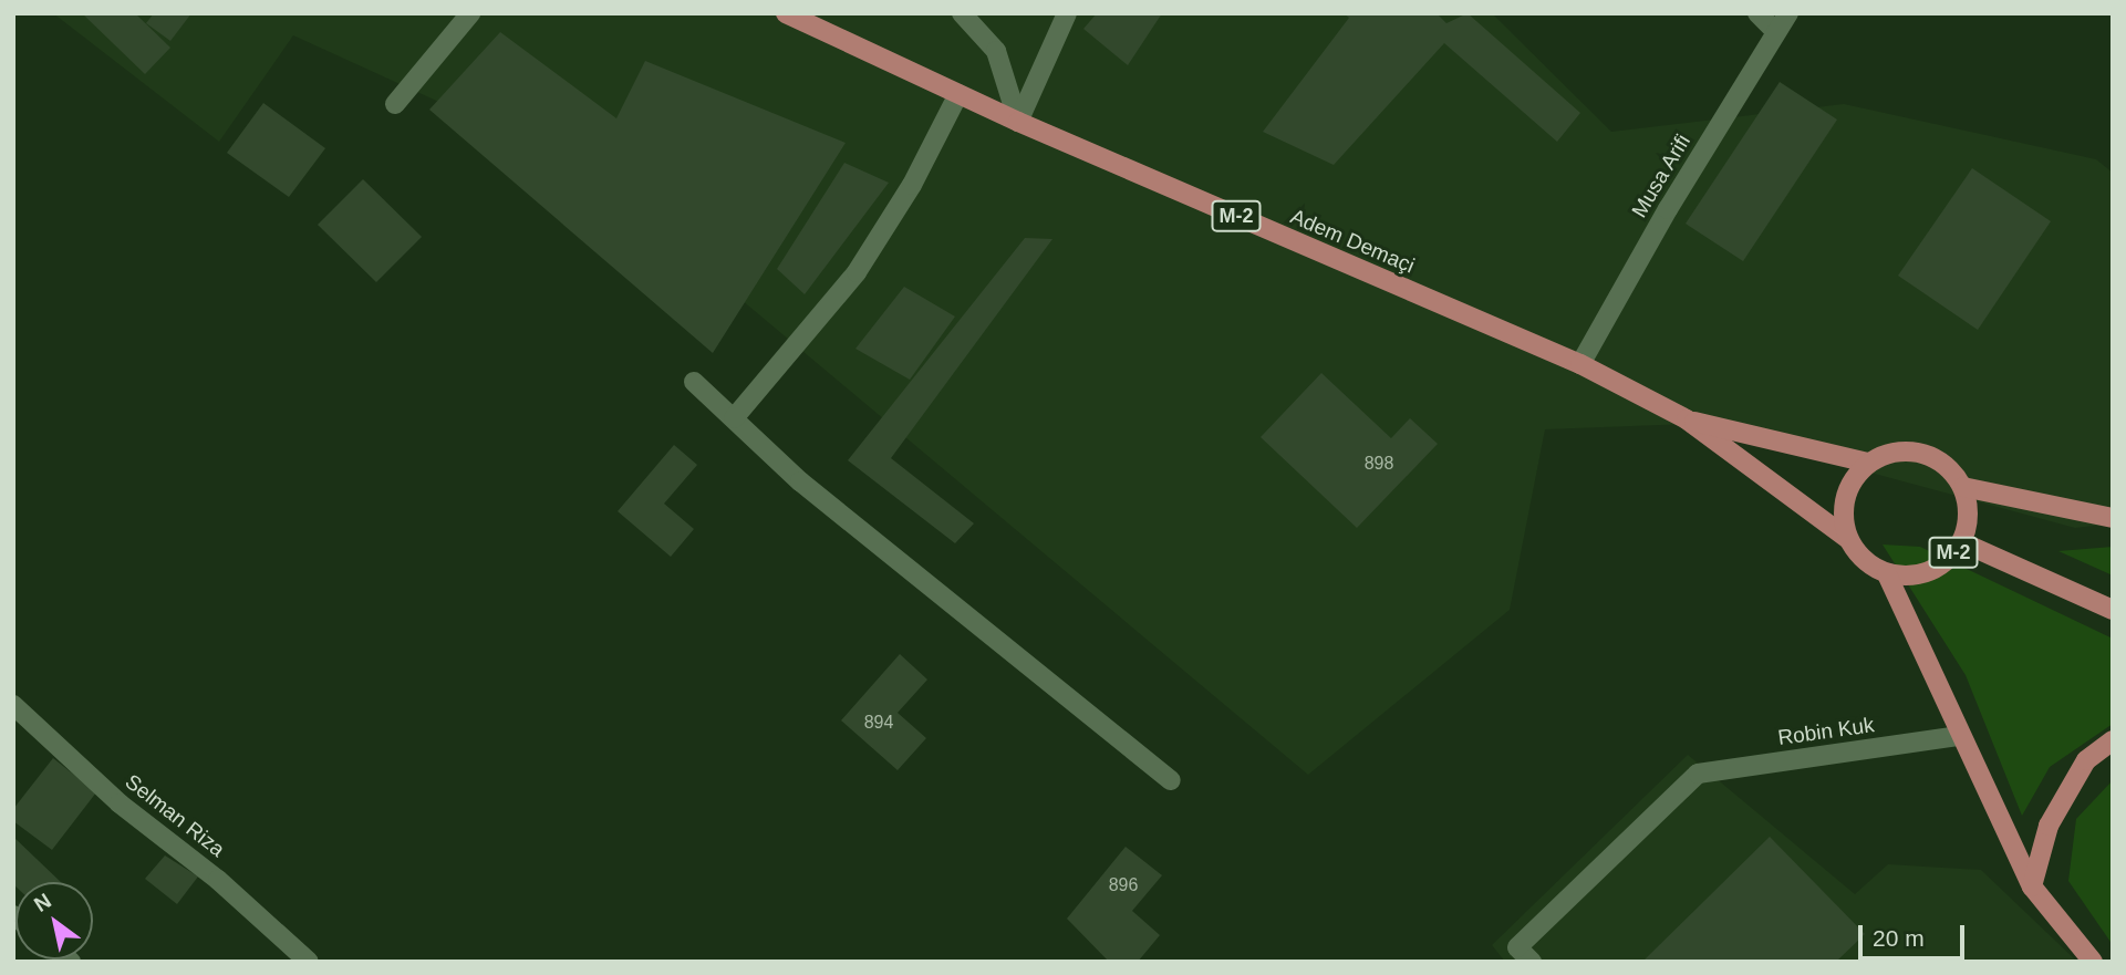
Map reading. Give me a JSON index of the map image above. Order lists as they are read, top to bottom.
{
  "streets": {
    "main road": ["M-2", "Adem Demaçi"],
    "street": ["Musa Arifi", "Robin Kuk", "Selman Riza"]
  },
  "crossings": [
    ["Musa Arifi", "Adem Demaçi"],
    ["M-2", "Adem Demaçi"]
  ],
  "house_numbers": ["898", "894", "896"],
  "scale_bar": "20 m",
  "north": "top left"
}
